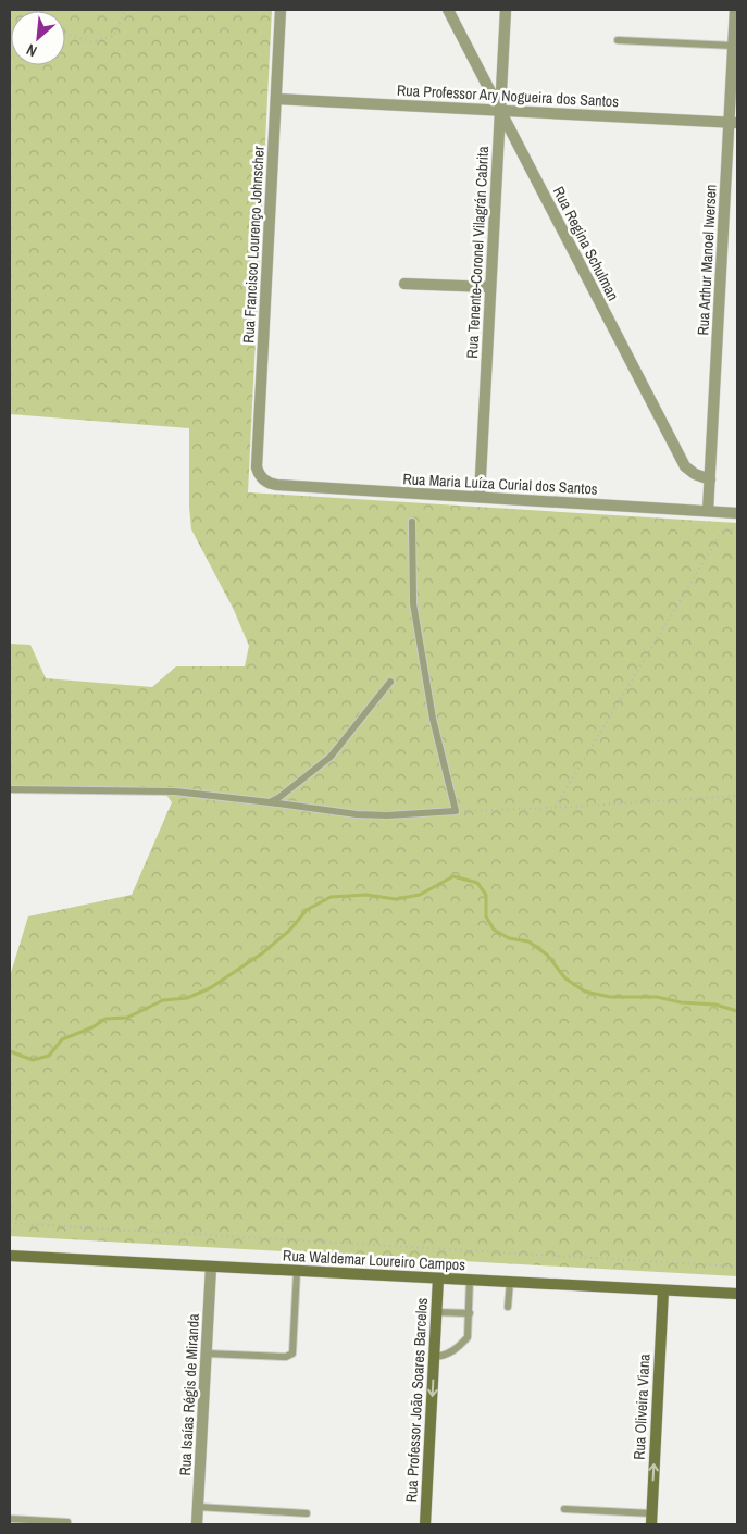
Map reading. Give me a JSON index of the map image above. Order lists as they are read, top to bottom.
{
  "streets": {
    "main road": ["Rua Waldemar Loureiro Campos", "Rua Professor João Soares Barcelos", "Rua Oliveira Viana"],
    "street": [
      "Rua Professor Ary Nogueira dos Santos",
      "Rua Regina Schulman",
      "Rua Francisco Lourenço Johnscher",
      "Rua Tenente-Coronel Vilagrán Cabrita",
      "Rua Arthur Manoel Iwersen",
      "Rua Maria Luíza Curial dos Santos",
      "Rua Isaías Régis de Miranda"
    ]
  },
  "crossings": [
    ["Rua Professor Ary Nogueira dos Santos", "Rua Regina Schulman"],
    ["Rua Professor Ary Nogueira dos Santos", "Rua Francisco Lourenço Johnscher"],
    ["Rua Professor Ary Nogueira dos Santos", "Rua Tenente-Coronel Vilagrán Cabrita"],
    ["Rua Professor Ary Nogueira dos Santos", "Rua Arthur Manoel Iwersen"],
    ["Rua Regina Schulman", "Rua Tenente-Coronel Vilagrán Cabrita"],
    ["Rua Regina Schulman", "Rua Arthur Manoel Iwersen"],
    ["Rua Francisco Lourenço Johnscher", "Rua Maria Luíza Curial dos Santos"],
    ["Rua Tenente-Coronel Vilagrán Cabrita", "Rua Maria Luíza Curial dos Santos"],
    ["Rua Arthur Manoel Iwersen", "Rua Maria Luíza Curial dos Santos"],
    ["Rua Waldemar Loureiro Campos", "Rua Isaías Régis de Miranda"],
    ["Rua Waldemar Loureiro Campos", "Rua Professor João Soares Barcelos"],
    ["Rua Waldemar Loureiro Campos", "Rua Oliveira Viana"]
  ],
  "one_way": ["Rua Professor João Soares Barcelos", "Rua Oliveira Viana"],
  "north": "bottom left"
}
